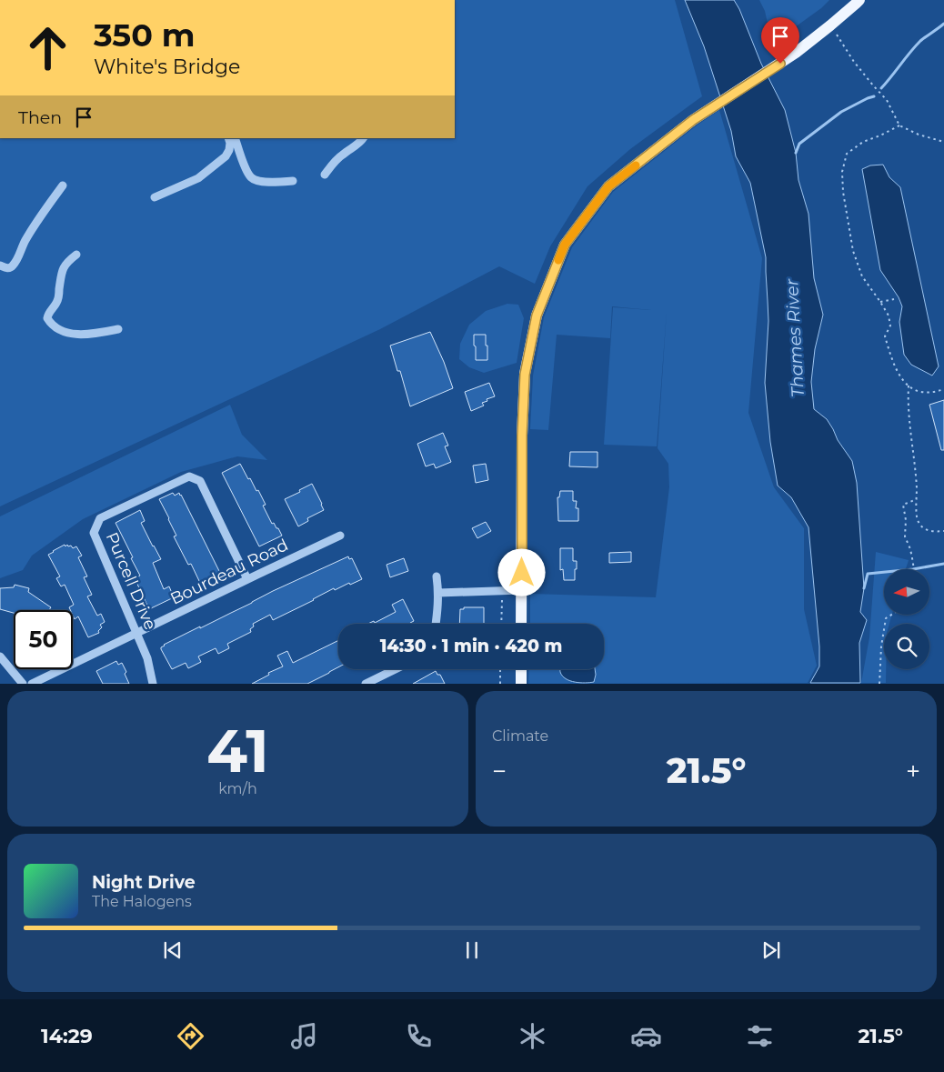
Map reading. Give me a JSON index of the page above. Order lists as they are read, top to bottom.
{
  "streets": {
    "street": ["Bourdeau Road", "Purcell Drive"]
  },
  "crossings": [
    ["Bourdeau Road", "Purcell Drive"]
  ],
  "water": ["Thames River"],
  "north": "left",
  "page": {
    "turn": ["350 m", "White's Bridge"],
    "then": "Then",
    "limit": "50",
    "trip": "14:30 · 1 min · 420 m",
    "tile": [
      ["41", "km/h"],
      "Climate"
    ],
    "heat": ["−", "21.5°", "+"],
    "song": ["Night Drive", "The Halogens"],
    "tabs": ["14:29", "21.5°"]
  }
}
